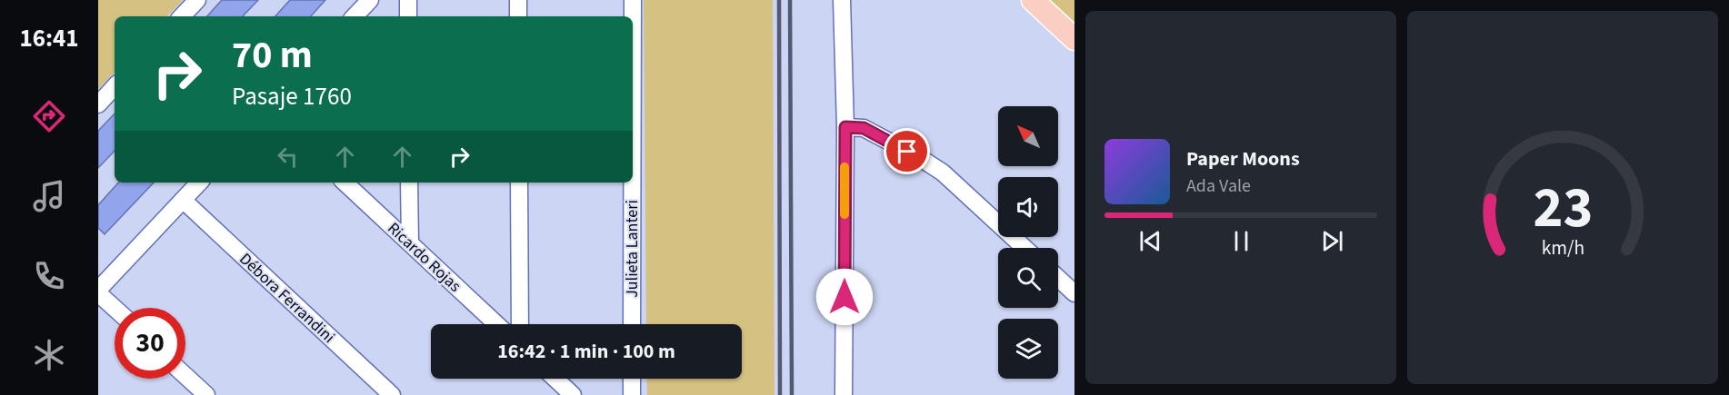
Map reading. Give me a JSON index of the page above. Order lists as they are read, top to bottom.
{
  "streets": {
    "street": ["Julieta Lanteri", "Ricardo Rojas", "Débora Ferrandini"]
  },
  "north": "top left",
  "page": {
    "tabs": "16:41",
    "turn": ["70 m", "Pasaje 1760"],
    "song": ["Paper Moons", "Ada Vale"],
    "limit": "30",
    "trip": "16:42 · 1 min · 100 m",
    "gauge": ["23", "km/h"]
  }
}
